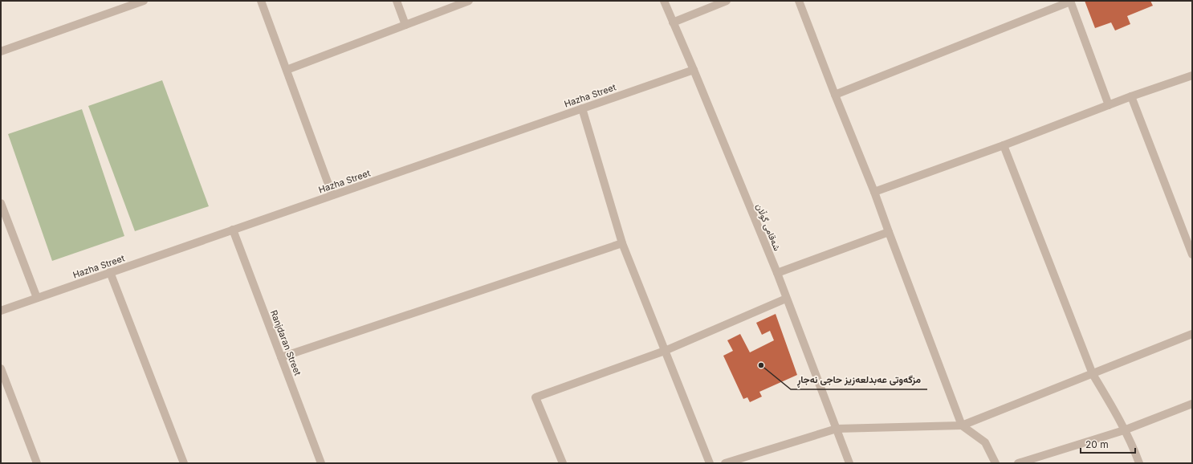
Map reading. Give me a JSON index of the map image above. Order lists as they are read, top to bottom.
{
  "streets": {
    "street": ["Hazha Street", "شەقامی گوڵان", "Ranjdaran Street"]
  },
  "crossings": [
    ["Hazha Street", "شەقامی گوڵان"],
    ["Hazha Street", "Ranjdaran Street"]
  ],
  "places": ["مزگەوتی عەبدلعەزیز حاجی نەجاڕ"],
  "scale_bar": "20 m"
}
